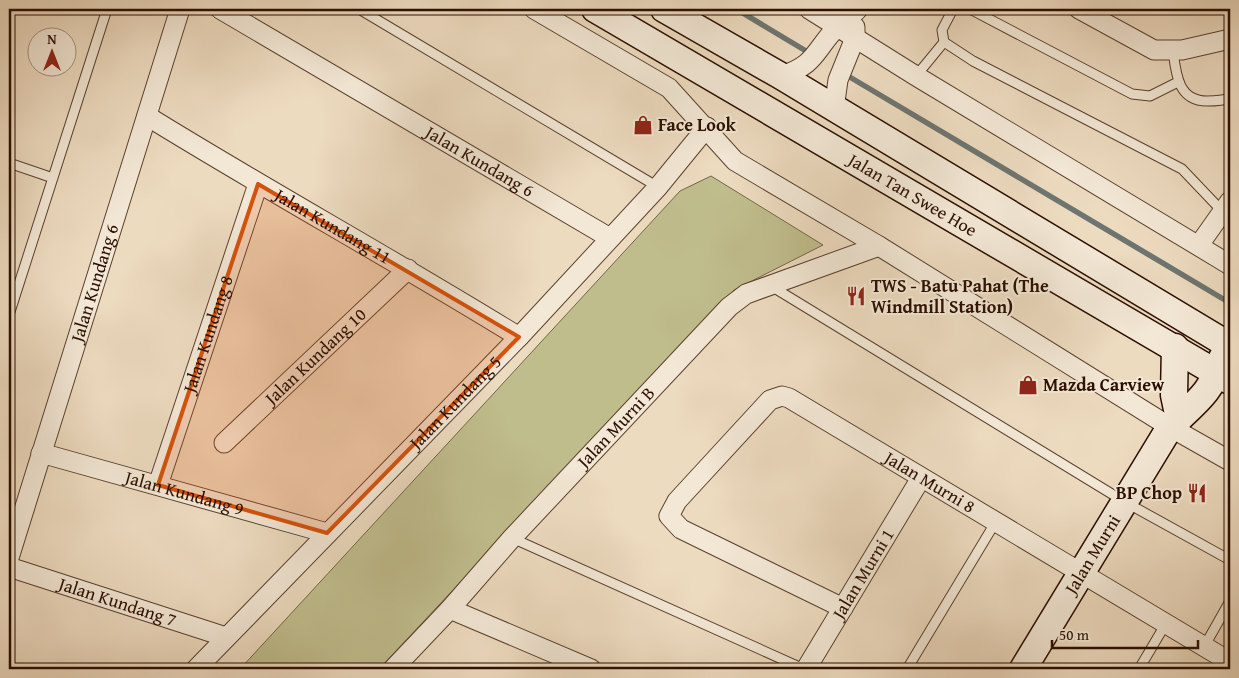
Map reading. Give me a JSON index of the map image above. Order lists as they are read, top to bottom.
{
  "streets": {
    "main road": ["Jalan Tan Swee Hoe", "Jalan Murni"],
    "street": [
      "Jalan Kundang 6",
      "Jalan Kundang 11",
      "Jalan Kundang 8",
      "Jalan Kundang 10",
      "Jalan Kundang 5",
      "Jalan Murni B",
      "Jalan Murni 8",
      "Jalan Kundang 9",
      "Jalan Murni 1",
      "Jalan Kundang 7"
    ]
  },
  "crossings": [
    ["Jalan Kundang 6", "Jalan Kundang 11"],
    ["Jalan Kundang 6", "Jalan Kundang 5"],
    ["Jalan Kundang 6", "Jalan Kundang 9"],
    ["Jalan Tan Swee Hoe", "Jalan Murni"],
    ["Jalan Kundang 11", "Jalan Kundang 8"],
    ["Jalan Kundang 11", "Jalan Kundang 10"],
    ["Jalan Kundang 11", "Jalan Kundang 5"],
    ["Jalan Kundang 8", "Jalan Kundang 9"],
    ["Jalan Kundang 5", "Jalan Kundang 9"],
    ["Jalan Kundang 5", "Jalan Kundang 7"],
    ["Jalan Murni 8", "Jalan Murni"],
    ["Jalan Murni 8", "Jalan Murni 1"]
  ],
  "places": {
    "shop": ["Face Look", "Mazda Carview"],
    "restaurant": ["TWS - Batu Pahat (The Windmill Station)", "BP Chop"]
  },
  "scale_bar": "50 m",
  "north": "top"
}
